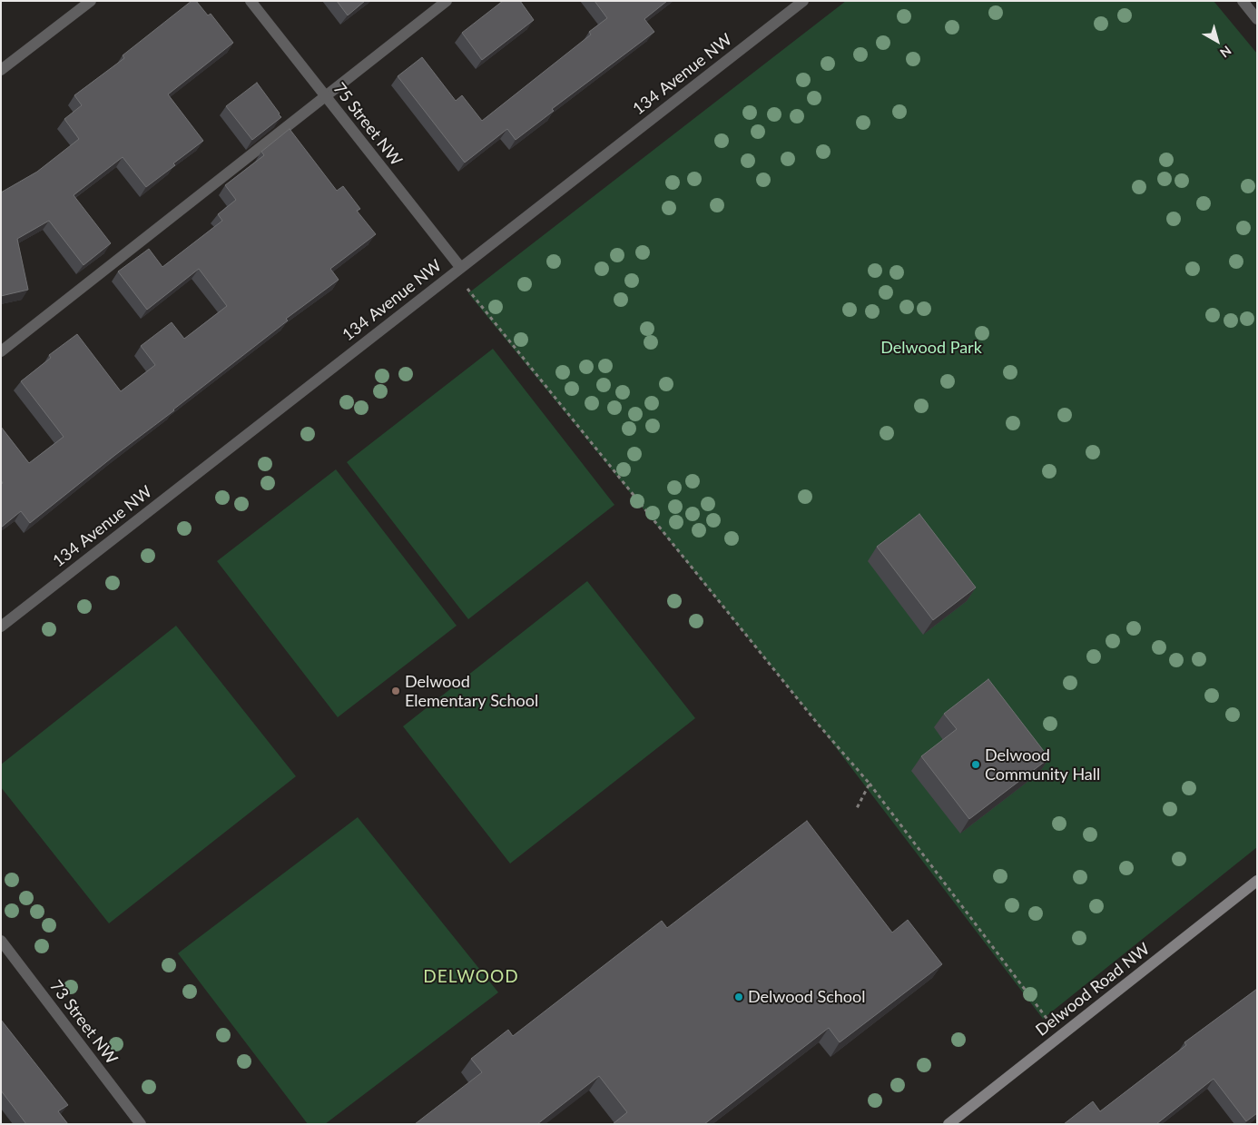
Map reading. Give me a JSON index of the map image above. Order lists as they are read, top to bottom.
{
  "streets": {
    "street": [
      "134 Avenue NW",
      "75 Street NW",
      "Delwood Road NW",
      "73 Street NW"
    ]
  },
  "crossings": [
    ["134 Avenue NW", "75 Street NW"]
  ],
  "districts": ["DELWOOD"],
  "parks": ["Delwood Park"],
  "places": ["Delwood Elementary School", "Delwood Community Hall", "Delwood School"],
  "north": "bottom right"
}
